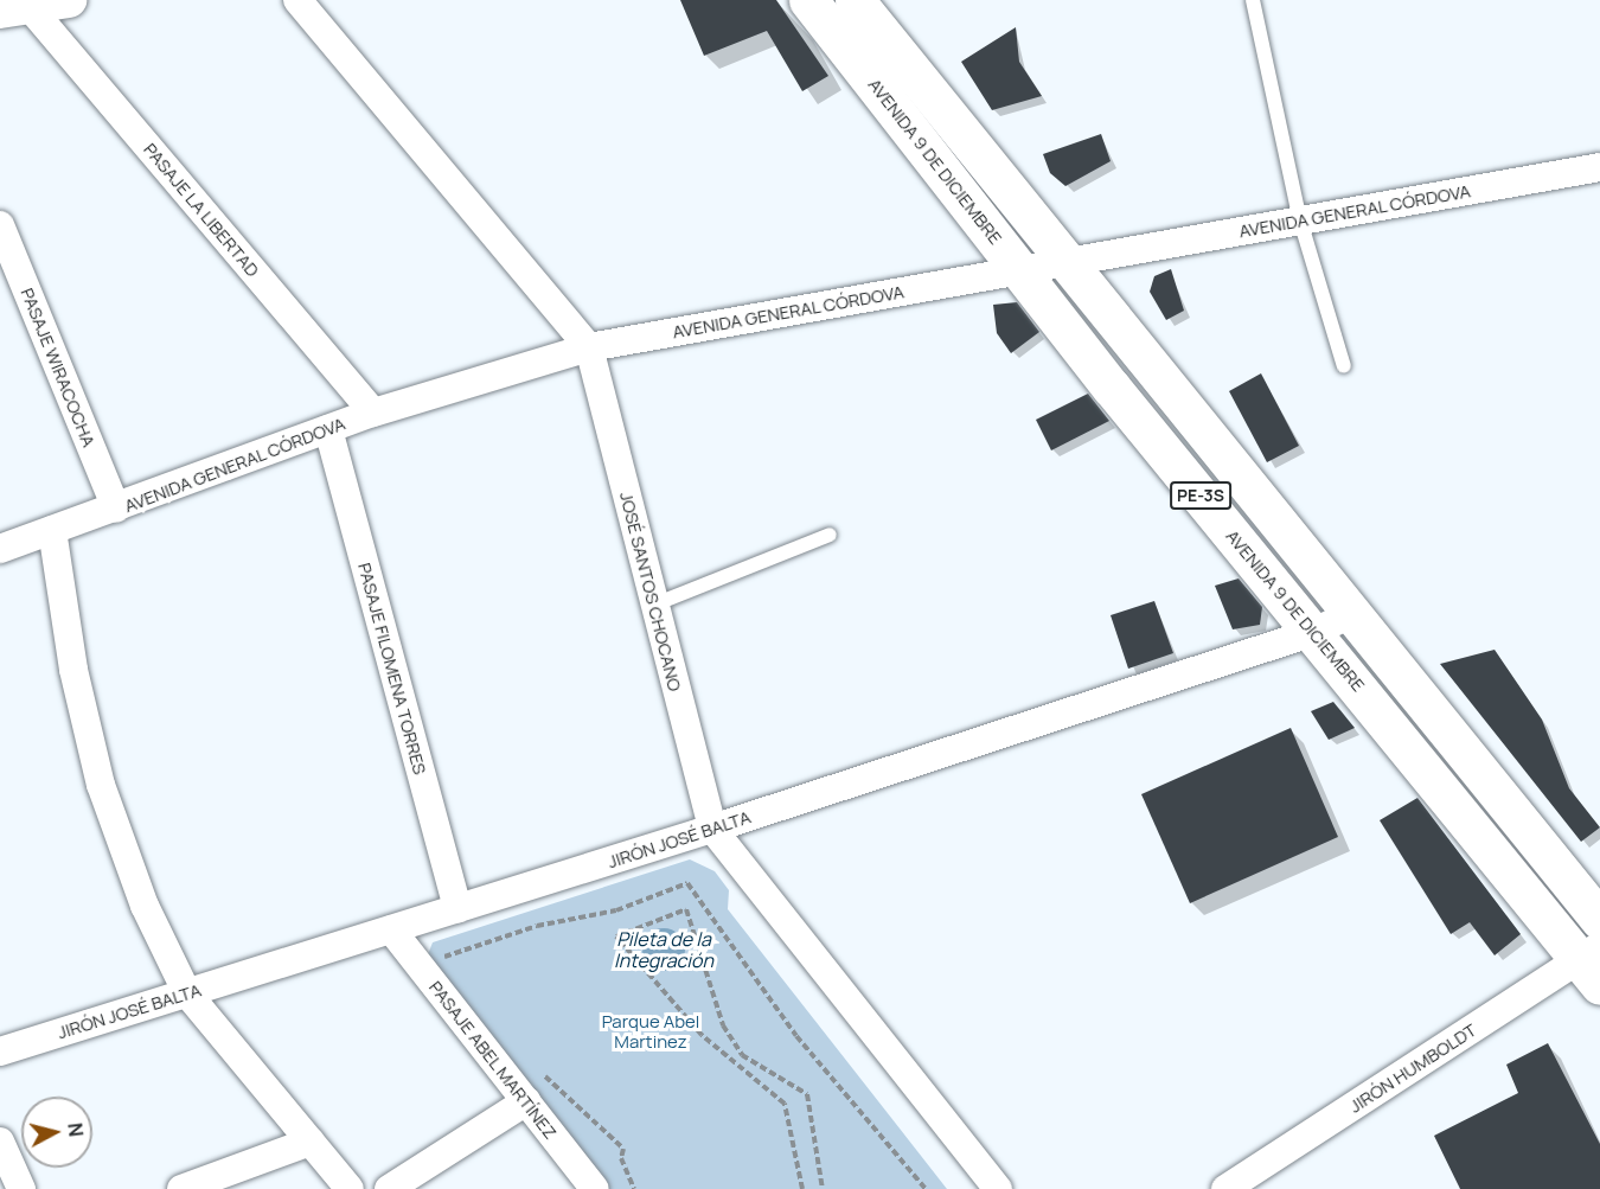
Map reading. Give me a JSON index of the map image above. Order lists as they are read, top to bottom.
{
  "streets": {
    "main road": ["AVENIDA 9 DE DICIEMBRE", "PE-3S"],
    "street": [
      "PASAJE LA LIBERTAD",
      "AVENIDA GENERAL CÓRDOVA",
      "PASAJE WIRACOCHA",
      "JOSÉ SANTOS CHOCANO",
      "PASAJE FILOMENA TORRES",
      "JIRÓN JOSÉ BALTA",
      "PASAJE ABEL MARTÍNEZ",
      "JIRÓN HUMBOLDT"
    ]
  },
  "crossings": [
    ["AVENIDA 9 DE DICIEMBRE", "AVENIDA GENERAL CÓRDOVA"],
    ["AVENIDA 9 DE DICIEMBRE", "JIRÓN JOSÉ BALTA"],
    ["AVENIDA 9 DE DICIEMBRE", "JIRÓN HUMBOLDT"],
    ["PASAJE LA LIBERTAD", "AVENIDA GENERAL CÓRDOVA"],
    ["AVENIDA GENERAL CÓRDOVA", "PASAJE WIRACOCHA"],
    ["AVENIDA GENERAL CÓRDOVA", "JOSÉ SANTOS CHOCANO"],
    ["AVENIDA GENERAL CÓRDOVA", "PASAJE FILOMENA TORRES"],
    ["JOSÉ SANTOS CHOCANO", "JIRÓN JOSÉ BALTA"],
    ["PASAJE FILOMENA TORRES", "JIRÓN JOSÉ BALTA"],
    ["JIRÓN JOSÉ BALTA", "PASAJE ABEL MARTÍNEZ"]
  ],
  "water": ["Pileta de la Integración"],
  "parks": ["Parque Abel Martinez"],
  "north": "right"
}
